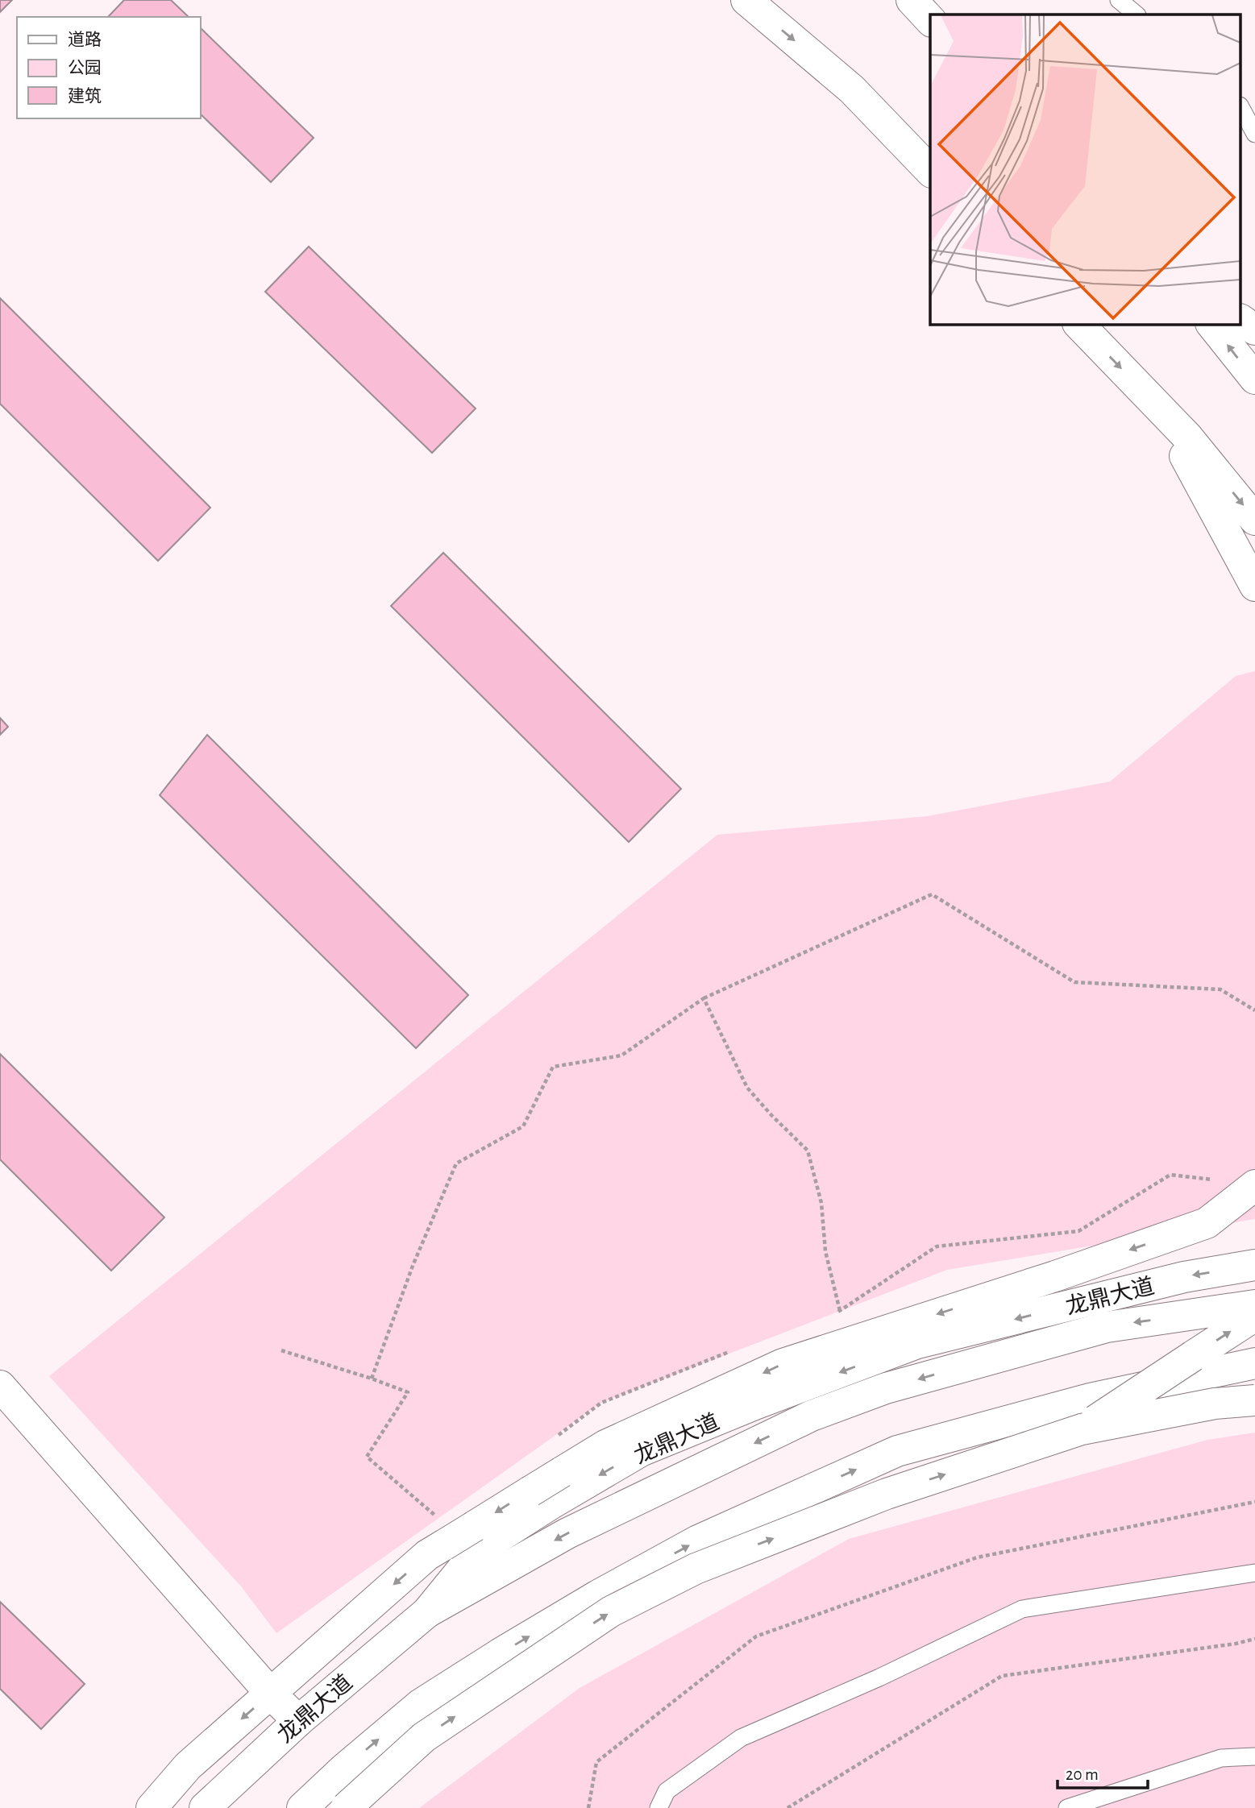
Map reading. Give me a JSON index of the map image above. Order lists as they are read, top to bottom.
{
  "streets": {
    "main road": ["龙鼎大道"]
  },
  "legend": ["道路", "公园", "建筑"],
  "scale_bar": "20 m"
}
